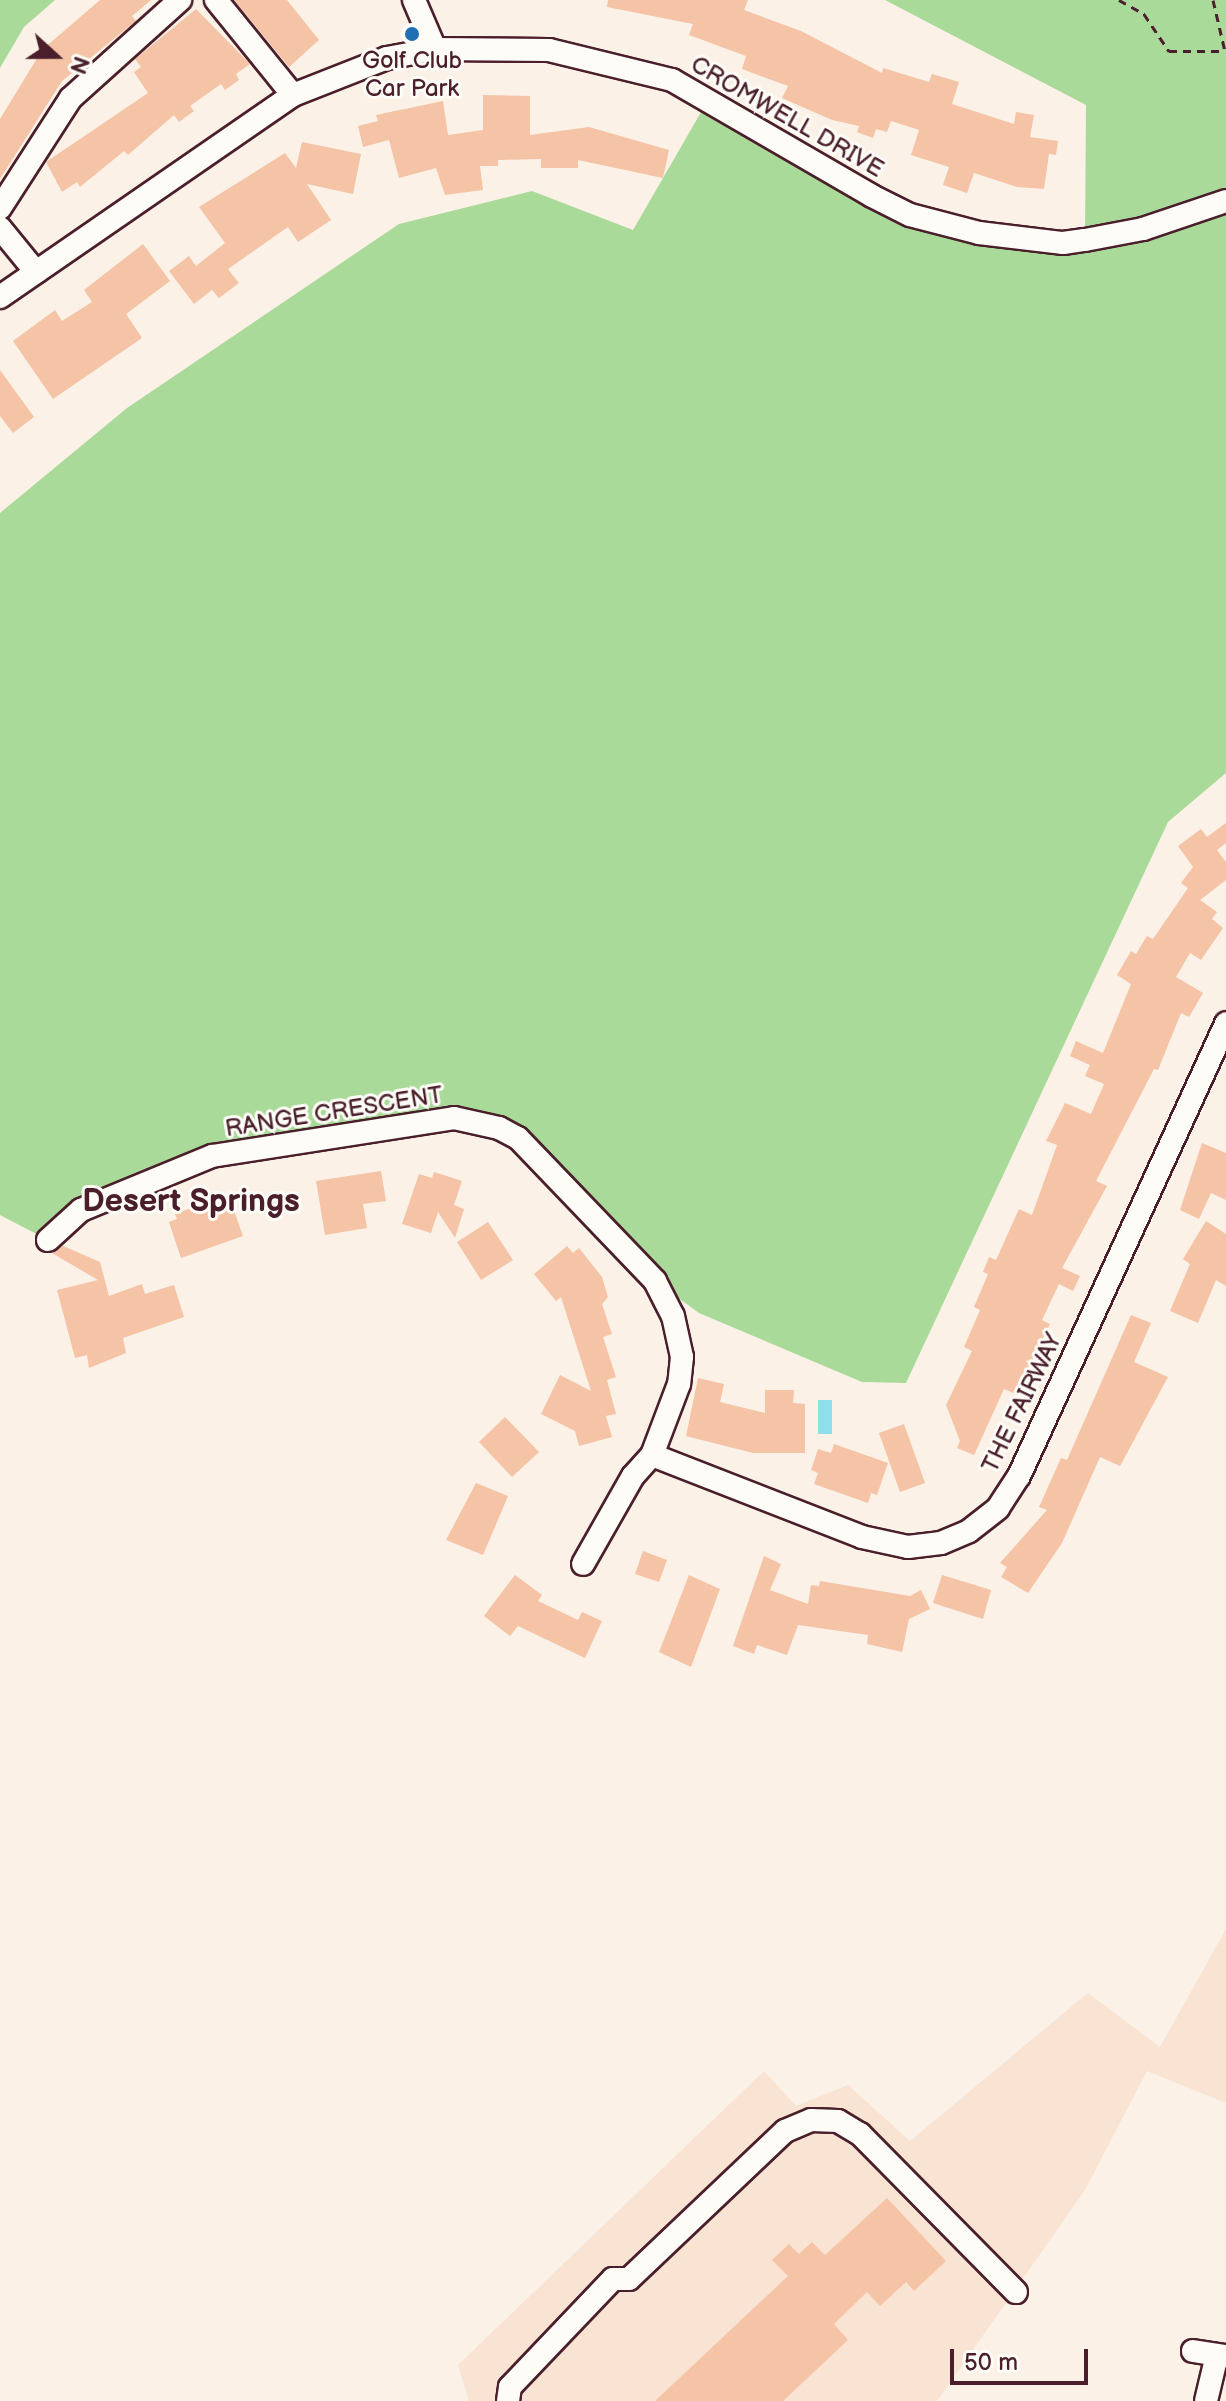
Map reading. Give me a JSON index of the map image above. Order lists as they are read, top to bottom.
{
  "streets": {
    "street": ["CROMWELL DRIVE", "RANGE CRESCENT", "THE FAIRWAY"]
  },
  "crossings": [
    ["RANGE CRESCENT", "THE FAIRWAY"]
  ],
  "districts": ["Desert Springs"],
  "places": ["Golf Club Car Park"],
  "scale_bar": "50 m",
  "north": "right"
}
